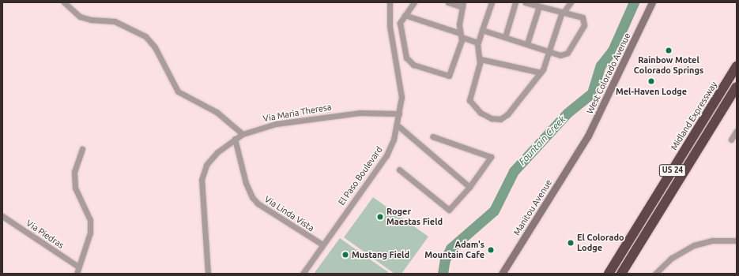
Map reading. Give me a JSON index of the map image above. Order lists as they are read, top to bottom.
{
  "streets": {
    "highway": ["Midland Expressway", "US 24"],
    "main road": ["West Colorado Avenue", "Manitou Avenue"],
    "street": [
      "Via Maria Theresa",
      "El Paso Boulevard",
      "Via Linda Vista",
      "Via Piedras"
    ]
  },
  "crossings": [
    ["West Colorado Avenue", "Manitou Avenue"],
    ["Via Maria Theresa", "El Paso Boulevard"],
    ["Via Maria Theresa", "Via Linda Vista"],
    ["El Paso Boulevard", "Via Linda Vista"]
  ],
  "water": ["Fountain Creek"],
  "places": [
    "Rainbow Motel Colorado Springs",
    "Mel-Haven Lodge",
    "Roger Maestas Field",
    "El Colorado Lodge",
    "Adam's Mountain Cafe",
    "Mustang Field"
  ]
}
